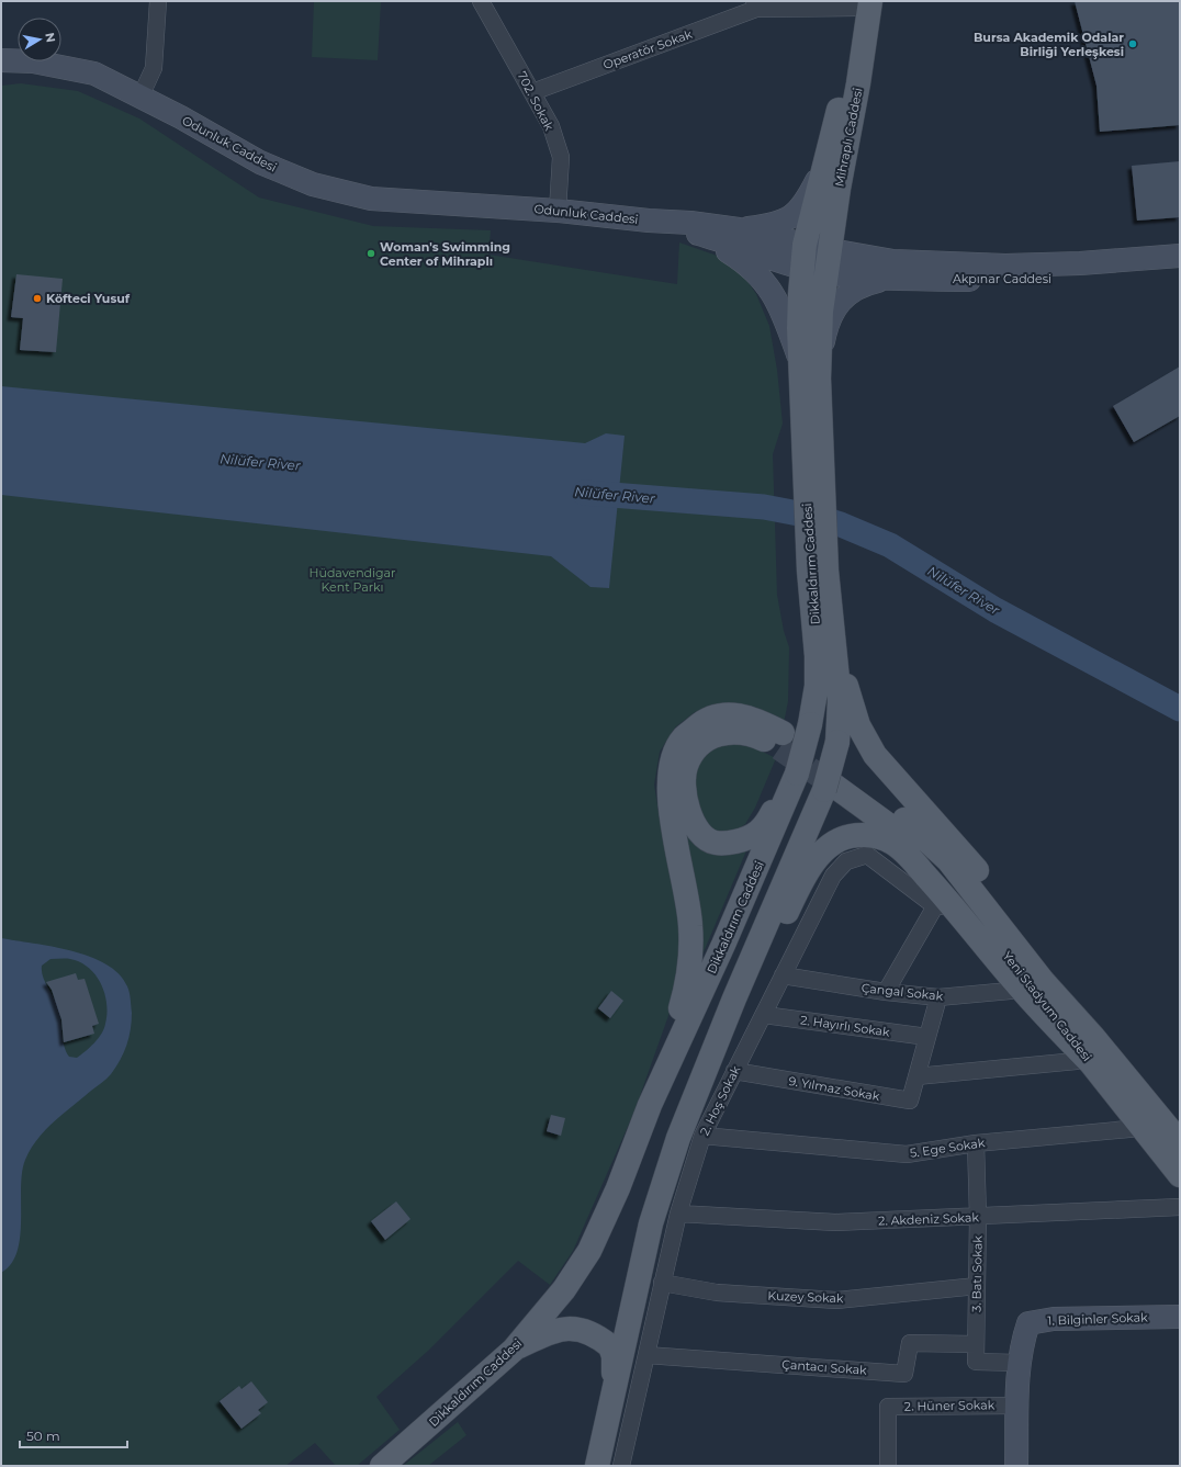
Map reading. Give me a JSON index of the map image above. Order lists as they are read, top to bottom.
{
  "streets": {
    "main road": ["Mihraplı Caddesi", "Dikkaldırım Caddesi", "Yeni Stadyum Caddesi"],
    "street": [
      "Operatör Sokak",
      "702. Sokak",
      "Odunluk Caddesi",
      "Akpınar Caddesi",
      "Çangal Sokak",
      "2. Hayırlı Sokak",
      "9. Yılmaz Sokak",
      "2. Hoş Sokak",
      "5. Ege Sokak",
      "2. Akdeniz Sokak",
      "3. Batı Sokak",
      "Kuzey Sokak",
      "1. Bilginler Sokak",
      "Çantacı Sokak",
      "2. Hüner Sokak"
    ]
  },
  "crossings": [
    ["Operatör Sokak", "702. Sokak"],
    ["Operatör Sokak", "Mihraplı Caddesi"],
    ["702. Sokak", "Odunluk Caddesi"],
    ["Mihraplı Caddesi", "Akpınar Caddesi"],
    ["Mihraplı Caddesi", "Dikkaldırım Caddesi"],
    ["Akpınar Caddesi", "Dikkaldırım Caddesi"],
    ["Dikkaldırım Caddesi", "Yeni Stadyum Caddesi"],
    ["Çangal Sokak", "9. Yılmaz Sokak"],
    ["Çangal Sokak", "2. Hoş Sokak"],
    ["Yeni Stadyum Caddesi", "5. Ege Sokak"],
    ["2. Hayırlı Sokak", "9. Yılmaz Sokak"],
    ["2. Hayırlı Sokak", "2. Hoş Sokak"],
    ["9. Yılmaz Sokak", "2. Hoş Sokak"],
    ["2. Hoş Sokak", "5. Ege Sokak"],
    ["2. Hoş Sokak", "2. Akdeniz Sokak"],
    ["2. Hoş Sokak", "Kuzey Sokak"],
    ["2. Hoş Sokak", "Çantacı Sokak"],
    ["5. Ege Sokak", "3. Batı Sokak"],
    ["2. Akdeniz Sokak", "3. Batı Sokak"],
    ["3. Batı Sokak", "Kuzey Sokak"],
    ["3. Batı Sokak", "1. Bilginler Sokak"],
    ["3. Batı Sokak", "Çantacı Sokak"],
    ["1. Bilginler Sokak", "2. Hüner Sokak"]
  ],
  "water": ["Nilüfer River"],
  "parks": ["Hüdavendigar Kent Parkı"],
  "places": ["Bursa Akademik Odalar Birliği Yerleşkesi", "Woman's Swimming Center of Mihraplı", "Köfteci Yusuf"],
  "scale_bar": "50 m",
  "north": "right"
}
